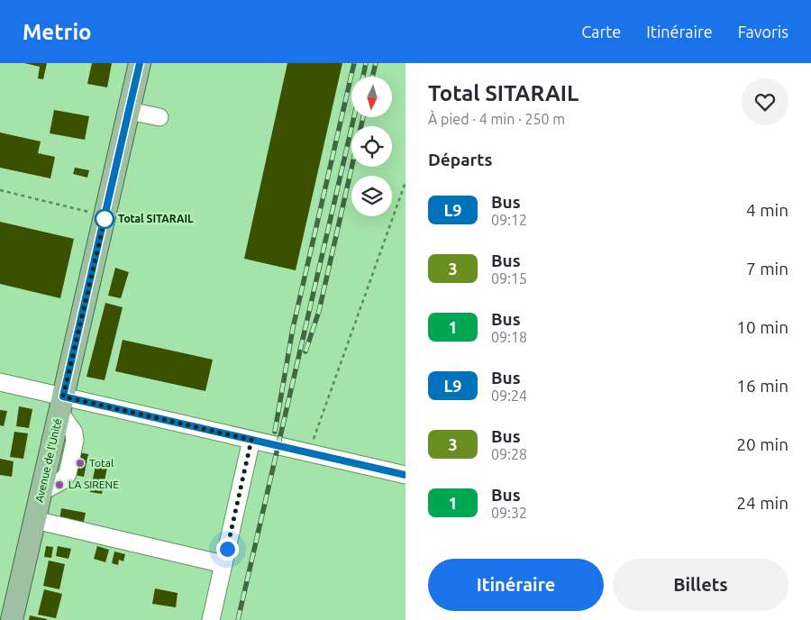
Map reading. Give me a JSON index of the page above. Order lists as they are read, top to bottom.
{
  "streets": {
    "main road": ["Avenue de l'Unité"]
  },
  "places": ["Total SITARAIL", "Total", "LA SIRENE"],
  "lines": ["bus line L9"],
  "north": "bottom",
  "page": {
    "header": "Metrio",
    "nav": ["Carte", "Itinéraire", "Favoris"],
    "heading": [
      ["Total SITARAIL", "À pied · 4 min · 250 m"],
      "Départs"
    ],
    "list": [
      {
        "mark": "L9",
        "name": "Bus",
        "note": "09:12",
        "value": "4 min"
      },
      {
        "mark": "3",
        "name": "Bus",
        "note": "09:15",
        "value": "7 min"
      },
      {
        "mark": "1",
        "name": "Bus",
        "note": "09:18",
        "value": "10 min"
      },
      {
        "mark": "L9",
        "name": "Bus",
        "note": "09:24",
        "value": "16 min"
      },
      {
        "mark": "3",
        "name": "Bus",
        "note": "09:28",
        "value": "20 min"
      },
      {
        "mark": "1",
        "name": "Bus",
        "note": "09:32",
        "value": "24 min"
      }
    ],
    "buttons": ["Itinéraire", "Billets"]
  }
}
